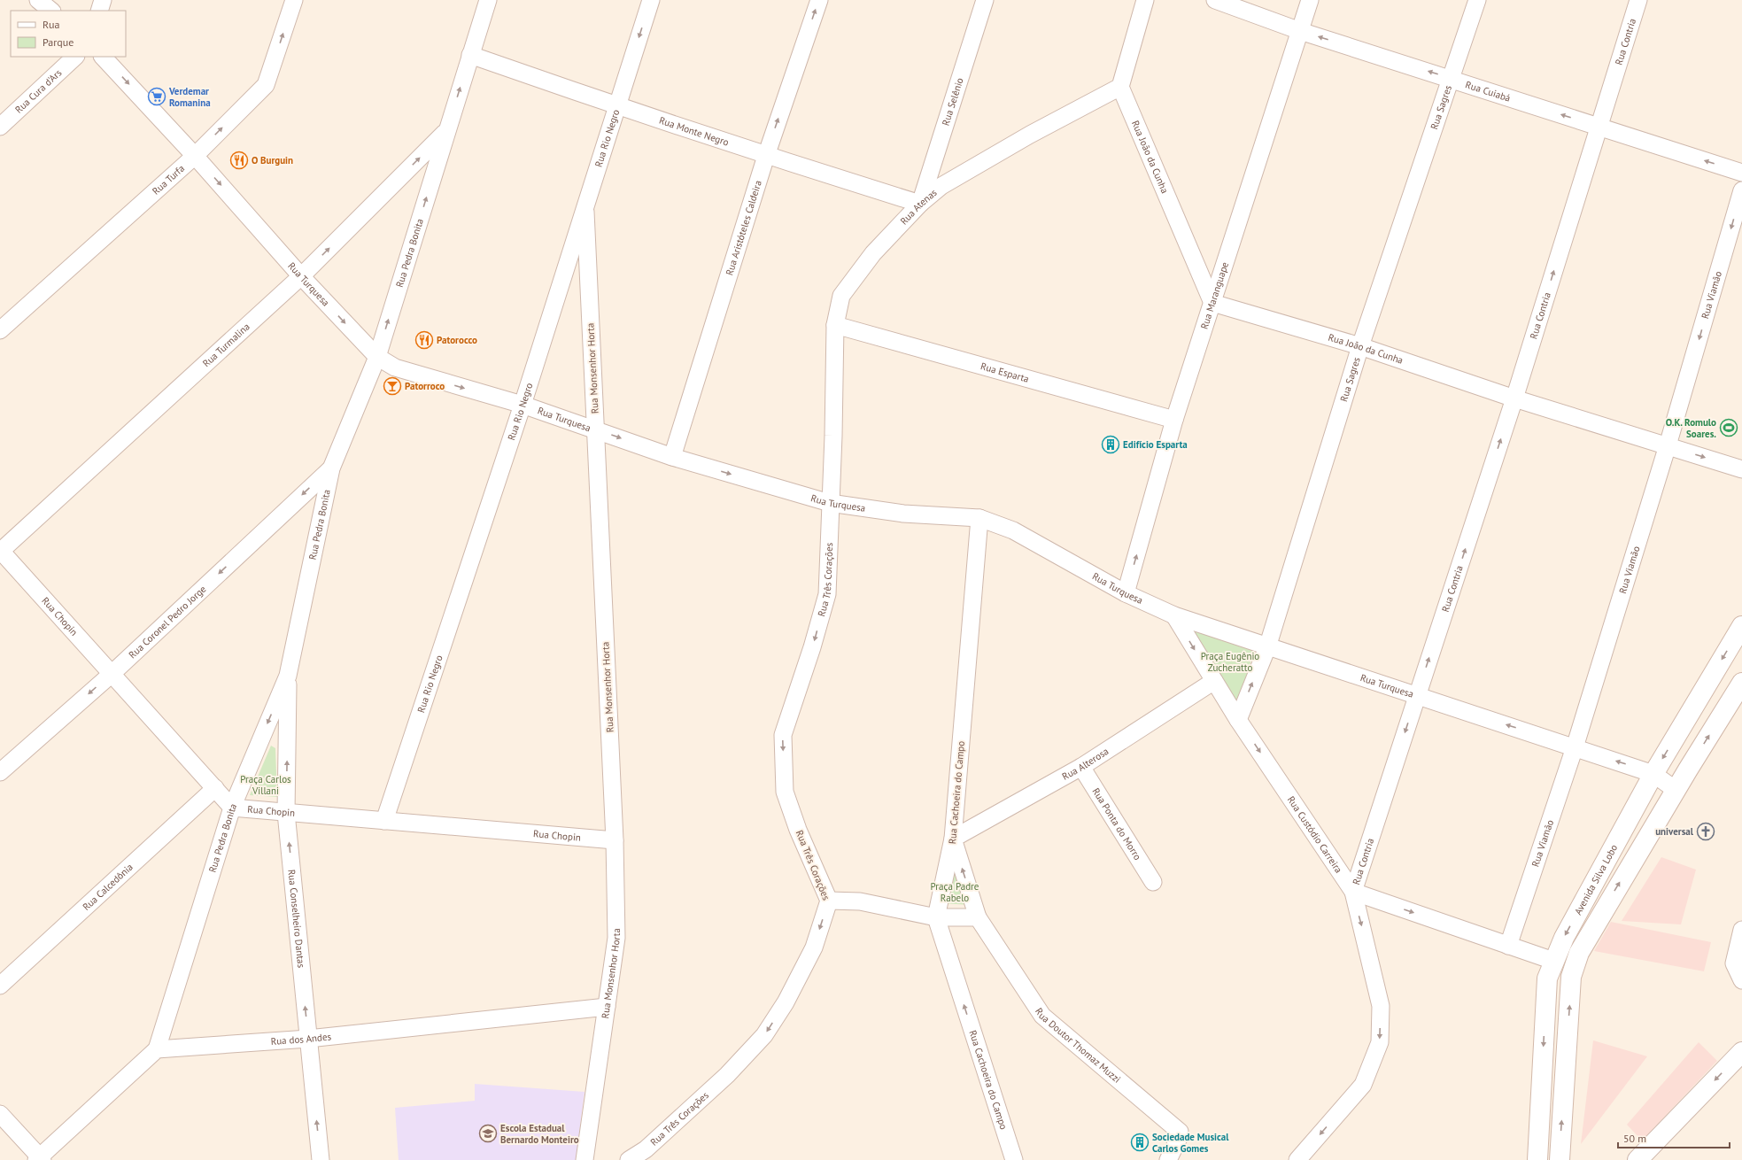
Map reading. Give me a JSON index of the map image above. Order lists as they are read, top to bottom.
{
  "streets": {
    "main road": ["Avenida Silva Lobo"],
    "street": [
      "Rua Contria",
      "Rua Cura d'Ars",
      "Rua Cuiabá",
      "Rua Selênio",
      "Rua Sagres",
      "Rua Monte Negro",
      "Rua Rio Negro",
      "Rua João da Cunha",
      "Rua Turfa",
      "Rua Atenas",
      "Rua Aristóteles Caldeira",
      "Rua Pedra Bonita",
      "Rua Turquesa",
      "Rua Viamão",
      "Rua Maranguape",
      "Rua Turmalina",
      "Rua Monsenhor Horta",
      "Rua Esparta",
      "Rua Três Corações",
      "Rua Chopin",
      "Rua Coronel Pedro Jorge",
      "Rua Alterosa",
      "Rua Cachoeira do Campo",
      "Rua Ponta do Morro",
      "Rua Custódio Carreira",
      "Rua Calcedônia",
      "Rua Conselheiro Dantas",
      "Rua dos Andes",
      "Rua Doutor Thomaz Muzzi"
    ]
  },
  "crossings": [
    ["Rua Contria", "Rua Cuiabá"],
    ["Rua Contria", "Rua João da Cunha"],
    ["Rua Contria", "Rua Turquesa"],
    ["Rua Contria", "Rua Custódio Carreira"],
    ["Rua Cuiabá", "Rua Sagres"],
    ["Rua Cuiabá", "Rua Maranguape"],
    ["Rua Selênio", "Rua Monte Negro"],
    ["Rua Selênio", "Rua Atenas"],
    ["Rua Sagres", "Rua João da Cunha"],
    ["Rua Sagres", "Rua Turquesa"],
    ["Rua Sagres", "Rua Custódio Carreira"],
    ["Rua Monte Negro", "Rua Rio Negro"],
    ["Rua Monte Negro", "Rua Atenas"],
    ["Rua Monte Negro", "Rua Aristóteles Caldeira"],
    ["Rua Monte Negro", "Rua Pedra Bonita"],
    ["Rua Rio Negro", "Rua Turquesa"],
    ["Rua Rio Negro", "Rua Monsenhor Horta"],
    ["Rua Rio Negro", "Rua Chopin"],
    ["Rua João da Cunha", "Rua Atenas"],
    ["Rua João da Cunha", "Rua Viamão"],
    ["Rua João da Cunha", "Rua Maranguape"],
    ["Rua Turfa", "Rua Turquesa"],
    ["Rua Atenas", "Rua Turquesa"],
    ["Rua Atenas", "Rua Esparta"],
    ["Rua Atenas", "Rua Três Corações"],
    ["Rua Aristóteles Caldeira", "Rua Turquesa"],
    ["Rua Pedra Bonita", "Rua Turquesa"],
    ["Rua Pedra Bonita", "Rua Turmalina"],
    ["Rua Pedra Bonita", "Rua Chopin"],
    ["Rua Pedra Bonita", "Rua Coronel Pedro Jorge"],
    ["Rua Pedra Bonita", "Rua Conselheiro Dantas"],
    ["Rua Pedra Bonita", "Rua dos Andes"],
    ["Rua Turquesa", "Rua Viamão"],
    ["Rua Turquesa", "Rua Maranguape"],
    ["Rua Turquesa", "Rua Turmalina"],
    ["Rua Turquesa", "Rua Monsenhor Horta"],
    ["Rua Turquesa", "Rua Três Corações"],
    ["Rua Turquesa", "Rua Cachoeira do Campo"],
    ["Rua Turquesa", "Rua Custódio Carreira"],
    ["Rua Turquesa", "Avenida Silva Lobo"],
    ["Rua Maranguape", "Rua Esparta"],
    ["Rua Turmalina", "Rua Chopin"],
    ["Rua Monsenhor Horta", "Rua Chopin"],
    ["Rua Monsenhor Horta", "Rua dos Andes"],
    ["Rua Chopin", "Rua Coronel Pedro Jorge"],
    ["Rua Chopin", "Rua Calcedônia"],
    ["Rua Chopin", "Rua Conselheiro Dantas"],
    ["Rua Alterosa", "Rua Cachoeira do Campo"],
    ["Rua Alterosa", "Rua Ponta do Morro"],
    ["Rua Alterosa", "Rua Custódio Carreira"],
    ["Rua Alterosa", "Rua Doutor Thomaz Muzzi"],
    ["Rua Cachoeira do Campo", "Rua Doutor Thomaz Muzzi"],
    ["Rua Conselheiro Dantas", "Rua dos Andes"]
  ],
  "one_way": [
    "Rua Cuiabá",
    "Rua Turfa",
    "Rua Três Corações",
    "Rua Coronel Pedro Jorge",
    "Rua Cachoeira do Campo",
    "Rua Custódio Carreira",
    "Rua Conselheiro Dantas"
  ],
  "parks": ["Praça Eugênio Zucheratto", "Praça Carlos Villani", "Praça Padre Rabelo"],
  "places": {
    "supermarket": ["Verdemar Romanina"],
    "restaurant": ["O Burguin", "Patorocco"],
    "bar": ["Patorroco"],
    "sports": ["O.K. Romulo Soares."],
    "building": ["Edifício Esparta", "Sociedade Musical Carlos Gomes"],
    "church": ["universal"],
    "school or university": ["Escola Estadual Bernardo Monteiro"]
  },
  "legend": ["Rua", "Parque"],
  "scale_bar": "50 m"
}
